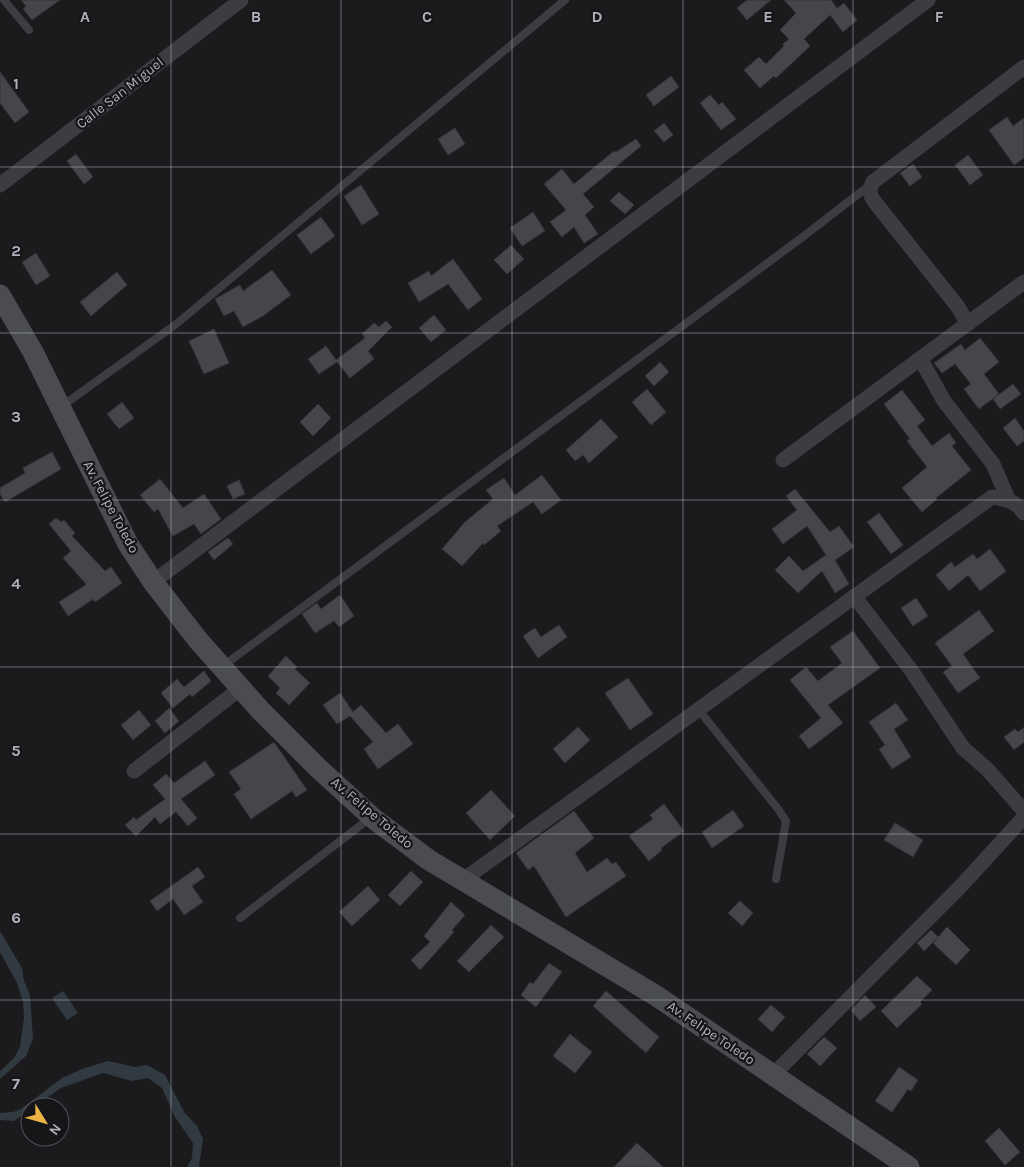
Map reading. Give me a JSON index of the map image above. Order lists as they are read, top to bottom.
{
  "streets": {
    "main road": ["Av. Felipe Toledo"],
    "street": ["Calle San Miguel"]
  },
  "north": "bottom right",
  "grid": {
    "columns": [
      "A",
      "B",
      "C",
      "D",
      "E",
      "F"
    ],
    "rows": [
      "1",
      "2",
      "3",
      "4",
      "5",
      "6",
      "7"
    ]
  }
}
